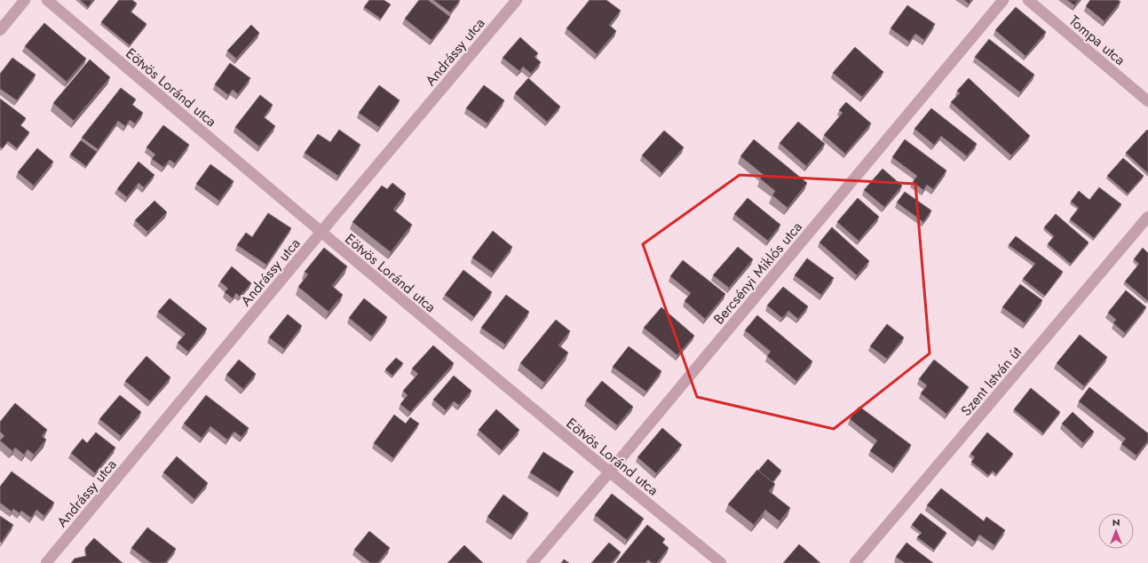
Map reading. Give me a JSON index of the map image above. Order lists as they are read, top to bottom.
{
  "streets": {
    "street": [
      "Tompa utca",
      "Andrássy utca",
      "Eötvös Loránd utca",
      "Bercsényi Miklós utca",
      "Szent István út"
    ]
  },
  "crossings": [
    ["Andrássy utca", "Eötvös Loránd utca"],
    ["Eötvös Loránd utca", "Bercsényi Miklós utca"]
  ],
  "north": "top"
}
